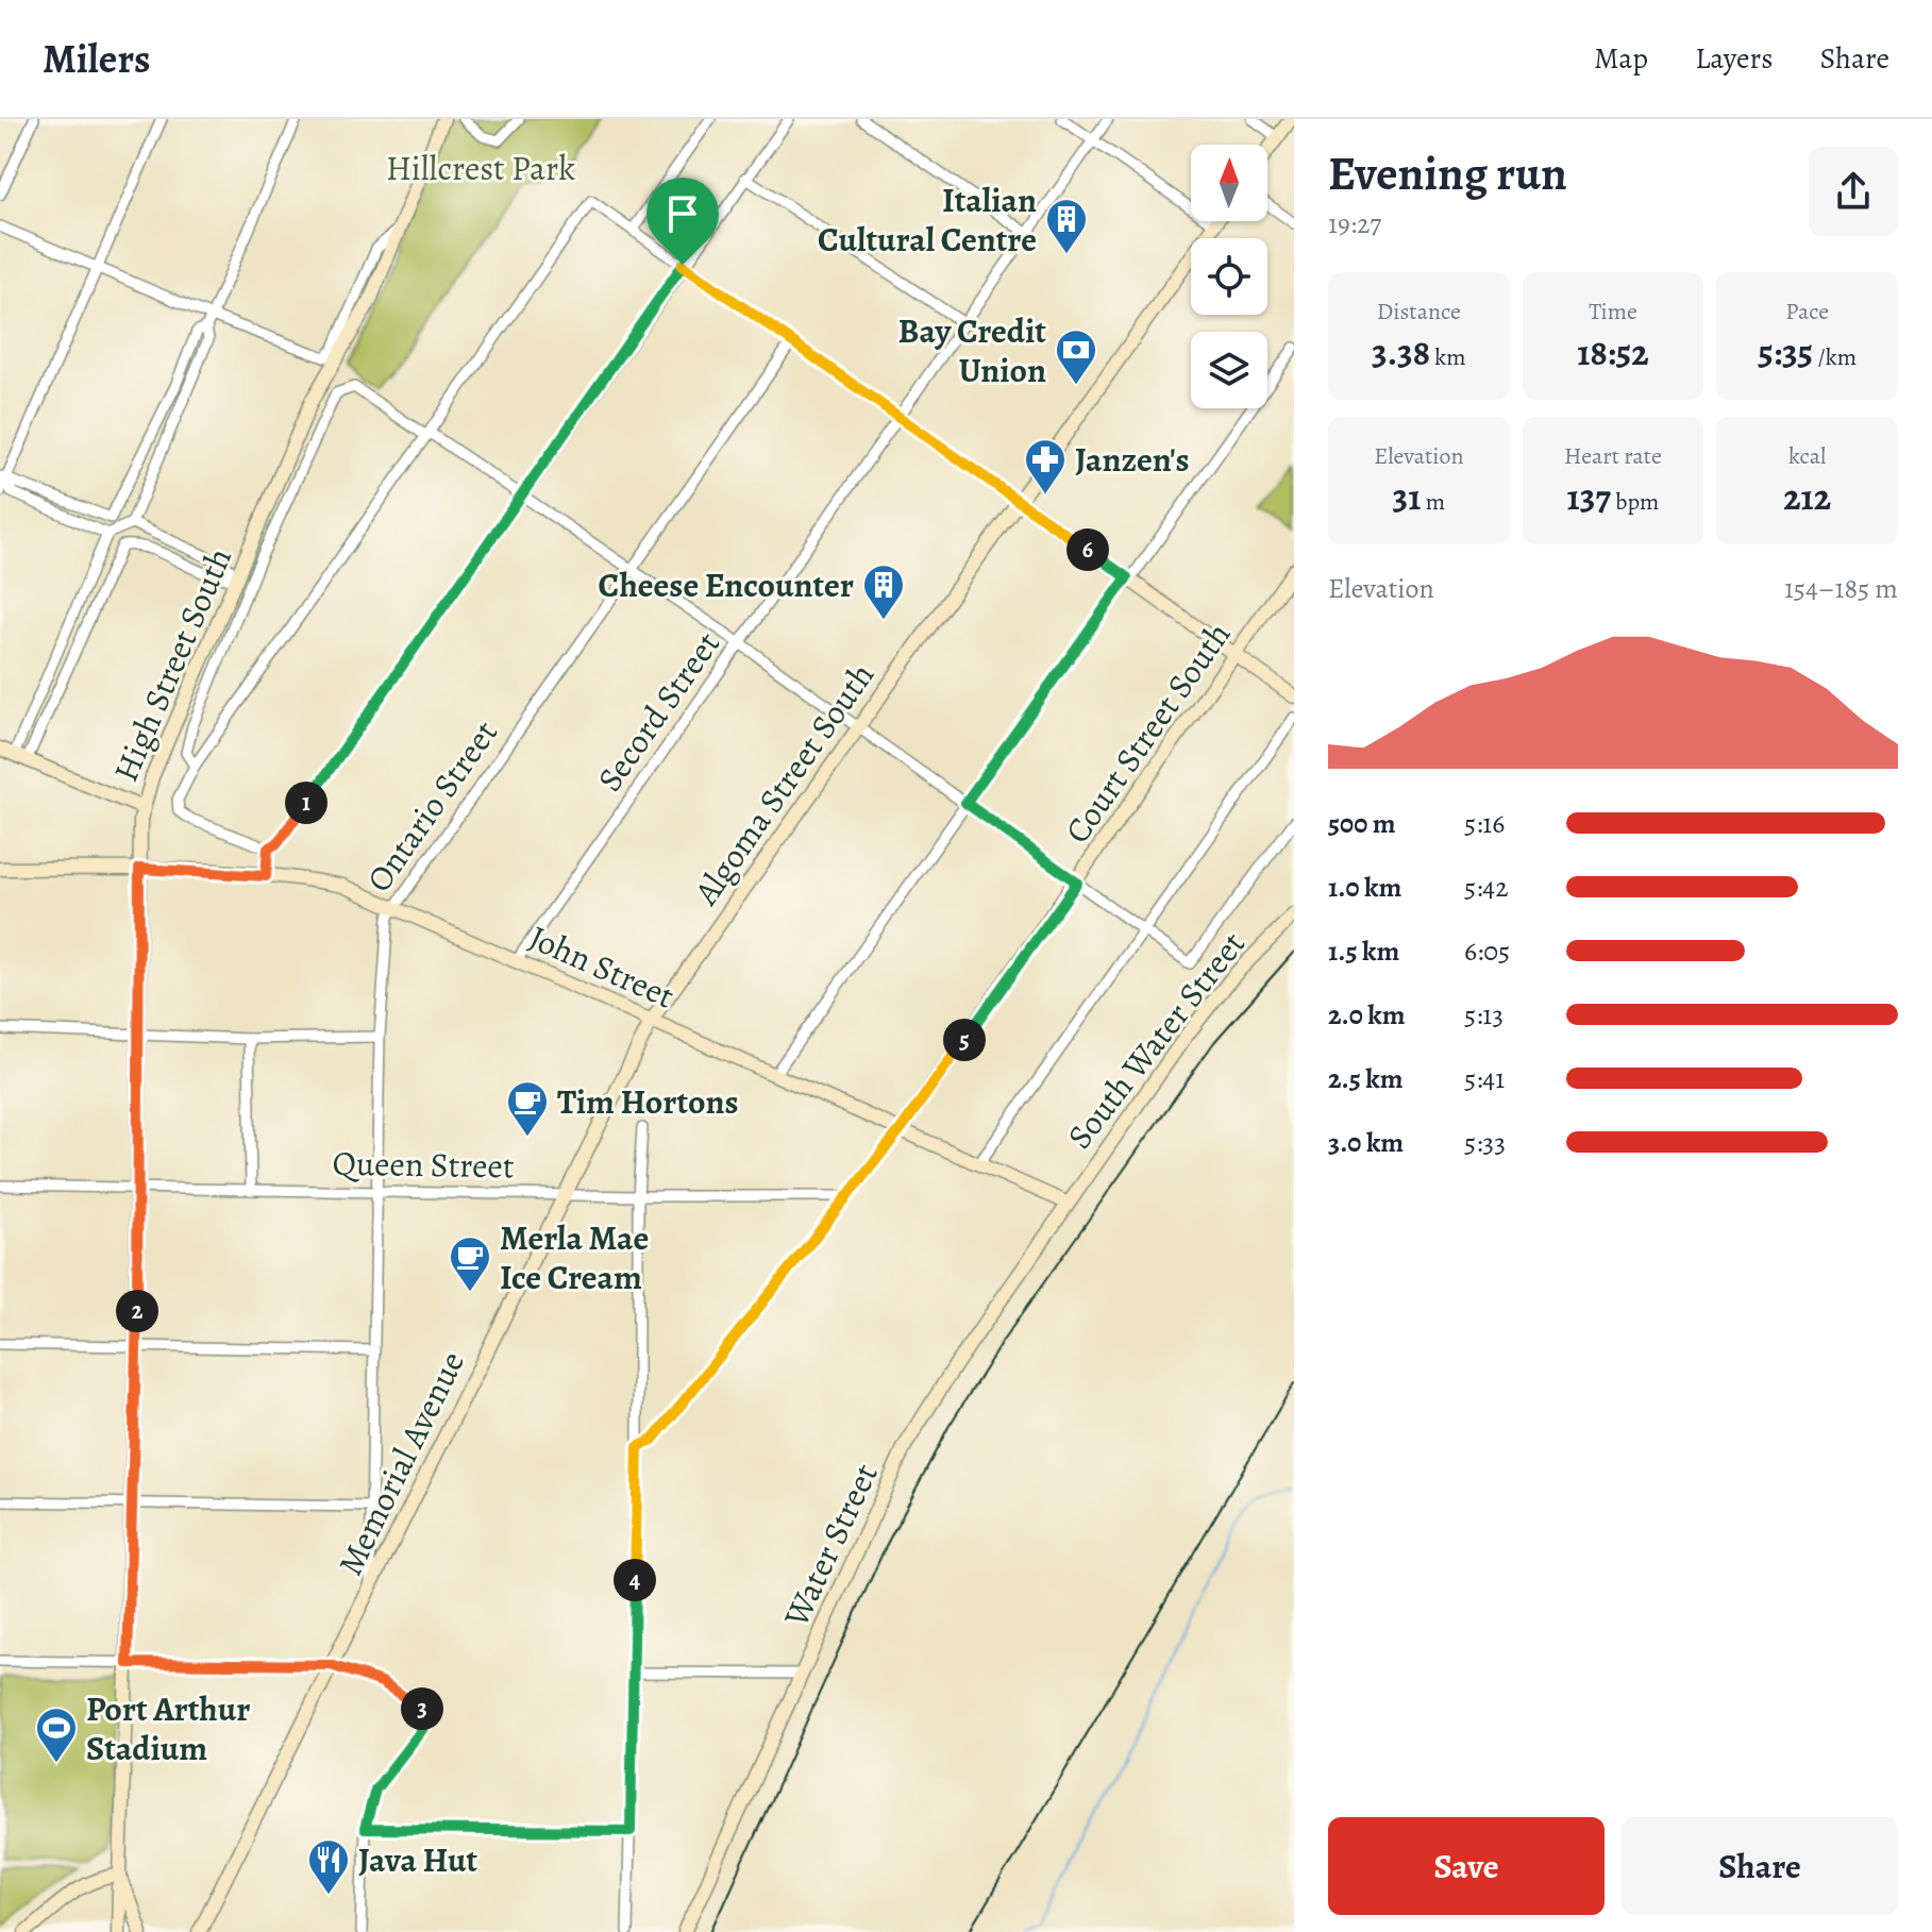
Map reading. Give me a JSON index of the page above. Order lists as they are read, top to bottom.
{
  "streets": {
    "main road": [
      "High Street South",
      "Court Street South",
      "Algoma Street South",
      "John Street",
      "South Water Street",
      "Memorial Avenue",
      "Water Street"
    ],
    "street": ["Secord Street", "Ontario Street", "Queen Street"]
  },
  "crossings": [
    ["High Street South", "John Street"],
    ["High Street South", "Queen Street"],
    ["Secord Street", "John Street"],
    ["Court Street South", "John Street"],
    ["Court Street South", "Queen Street"],
    ["Algoma Street South", "John Street"],
    ["Algoma Street South", "Memorial Avenue"],
    ["Ontario Street", "John Street"],
    ["Ontario Street", "Queen Street"],
    ["Ontario Street", "Memorial Avenue"],
    ["John Street", "South Water Street"],
    ["John Street", "Memorial Avenue"],
    ["John Street", "Water Street"],
    ["South Water Street", "Water Street"],
    ["Queen Street", "Memorial Avenue"]
  ],
  "parks": ["Hillcrest Park"],
  "places": {
    "building": ["Italian Cultural Centre", "Cheese Encounter"],
    "bank": ["Bay Credit Union"],
    "pharmacy": ["Janzen's"],
    "cafe": ["Tim Hortons", "Merla Mae Ice Cream"],
    "sports": ["Port Arthur Stadium"],
    "restaurant": ["Java Hut"]
  },
  "north": "top",
  "page": {
    "header": "Milers",
    "nav": ["Map", "Layers", "Share"],
    "heading": ["Evening run", "19:27"],
    "stats": [
      ["Distance", "3.38 km"],
      ["Time", "18:52"],
      ["Pace", "5:35 /km"],
      ["Elevation", "31 m"],
      ["Heart rate", "137 bpm"],
      ["kcal", "212"]
    ],
    "pins": [
      "6",
      "1",
      "5",
      "2",
      "4",
      "3"
    ],
    "chart": ["Elevation", "154–185 m"],
    "list": [
      {
        "name": "500 m",
        "note": "5:16"
      },
      {
        "name": "1.0 km",
        "note": "5:42"
      },
      {
        "name": "1.5 km",
        "note": "6:05"
      },
      {
        "name": "2.0 km",
        "note": "5:13"
      },
      {
        "name": "2.5 km",
        "note": "5:41"
      },
      {
        "name": "3.0 km",
        "note": "5:33"
      }
    ],
    "buttons": ["Save", "Share"]
  }
}
